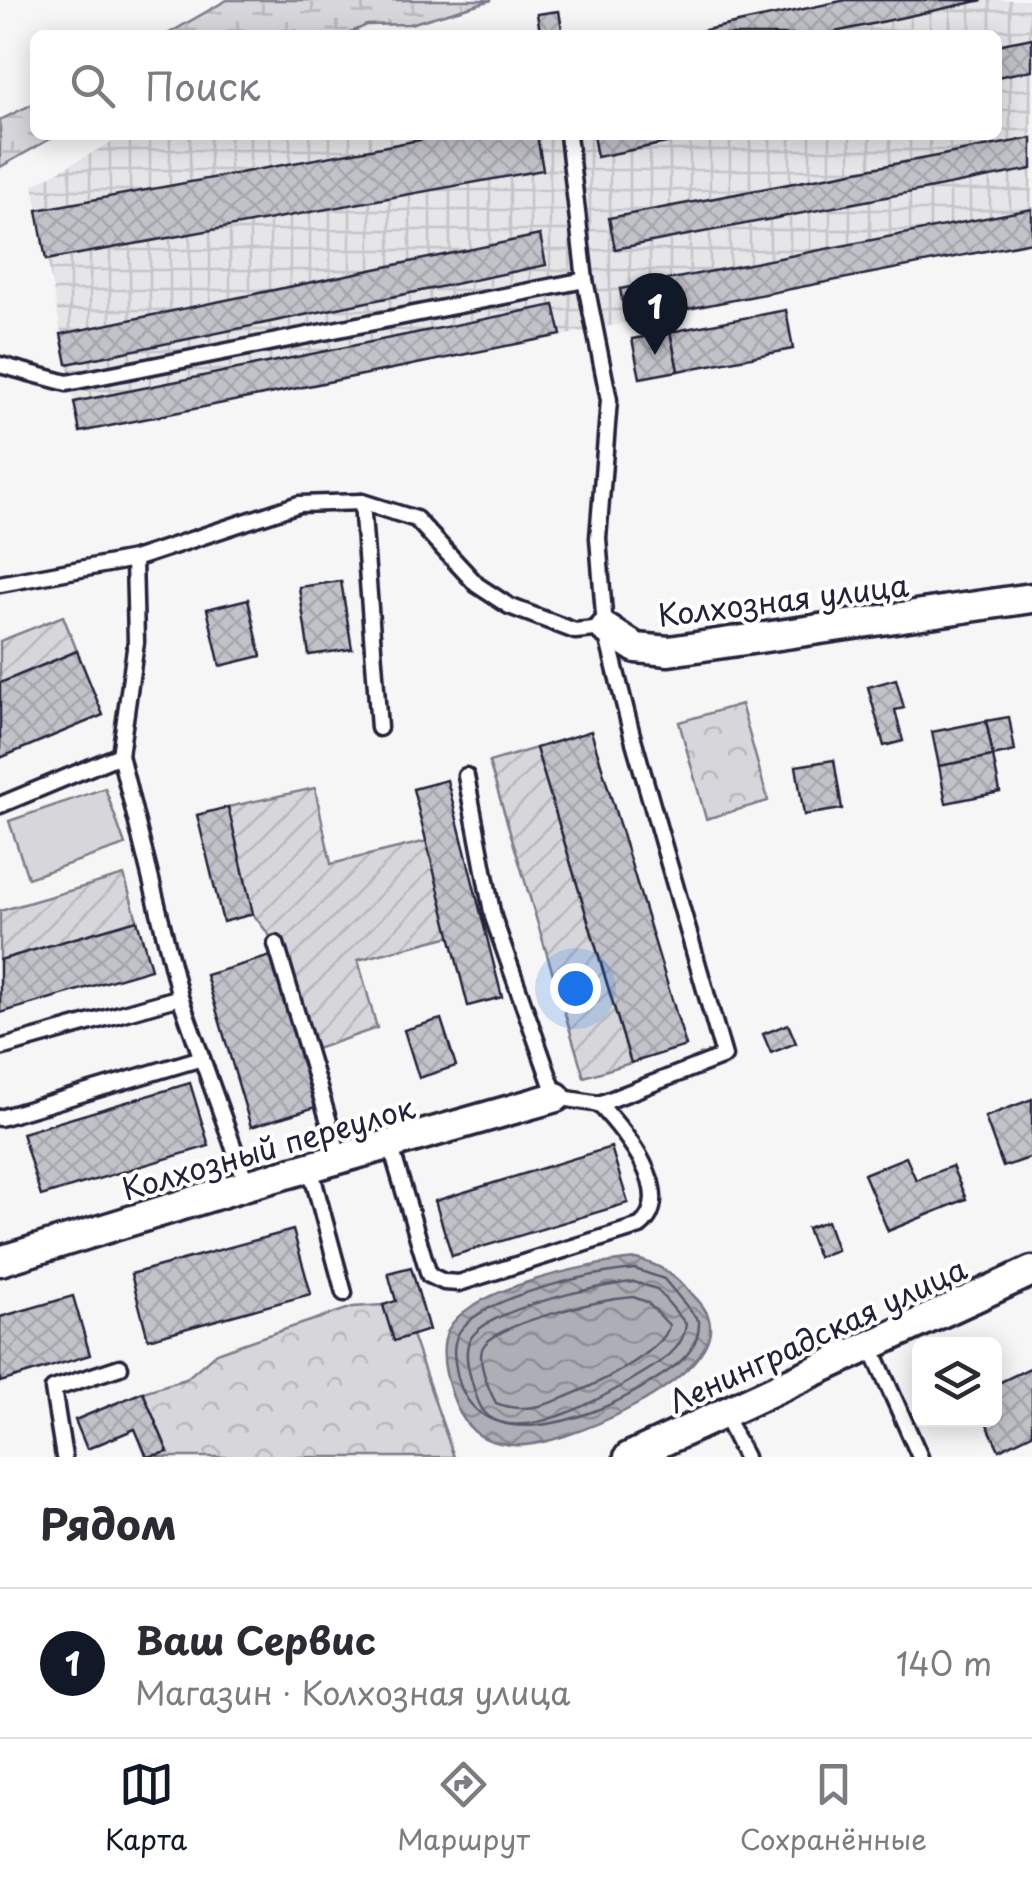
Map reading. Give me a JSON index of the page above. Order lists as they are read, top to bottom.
{
  "streets": {
    "street": ["Колхозная улица", "Колхозный переулок", "Ленинградская улица"]
  },
  "page": {
    "search": "Поиск",
    "pins": "1",
    "heading": "Рядом",
    "list": [
      {
        "mark": "1",
        "name": "Ваш Сервис",
        "note": "Магазин · Колхозная улица",
        "value": "140 m"
      }
    ],
    "nav": ["Карта", "Маршрут", "Сохранённые"]
  }
}
